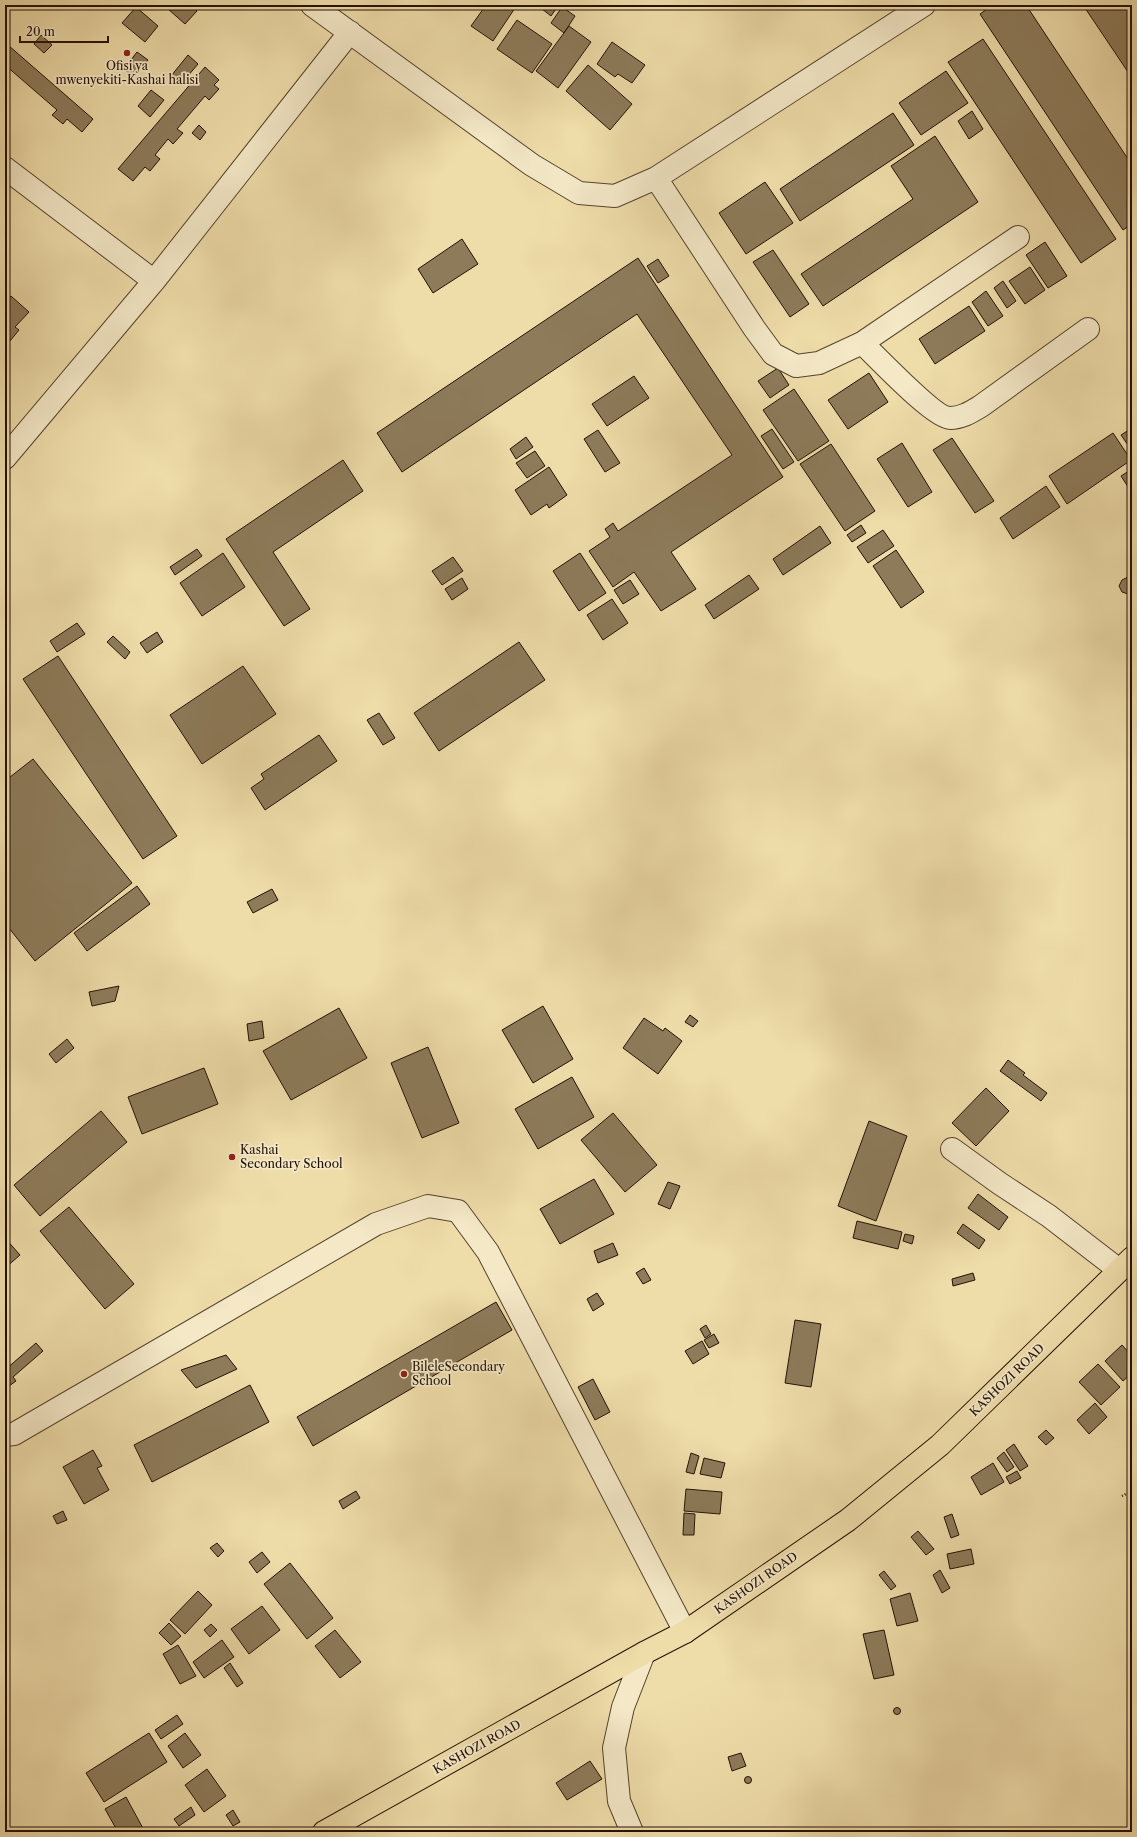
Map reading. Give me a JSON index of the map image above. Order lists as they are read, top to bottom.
{
  "streets": {
    "main road": ["KASHOZI ROAD"]
  },
  "places": ["Ofisi ya mwenyekiti-Kashai halisi", "Kashai Secondary School", "BileleSecondary School"],
  "scale_bar": "20 m"
}
